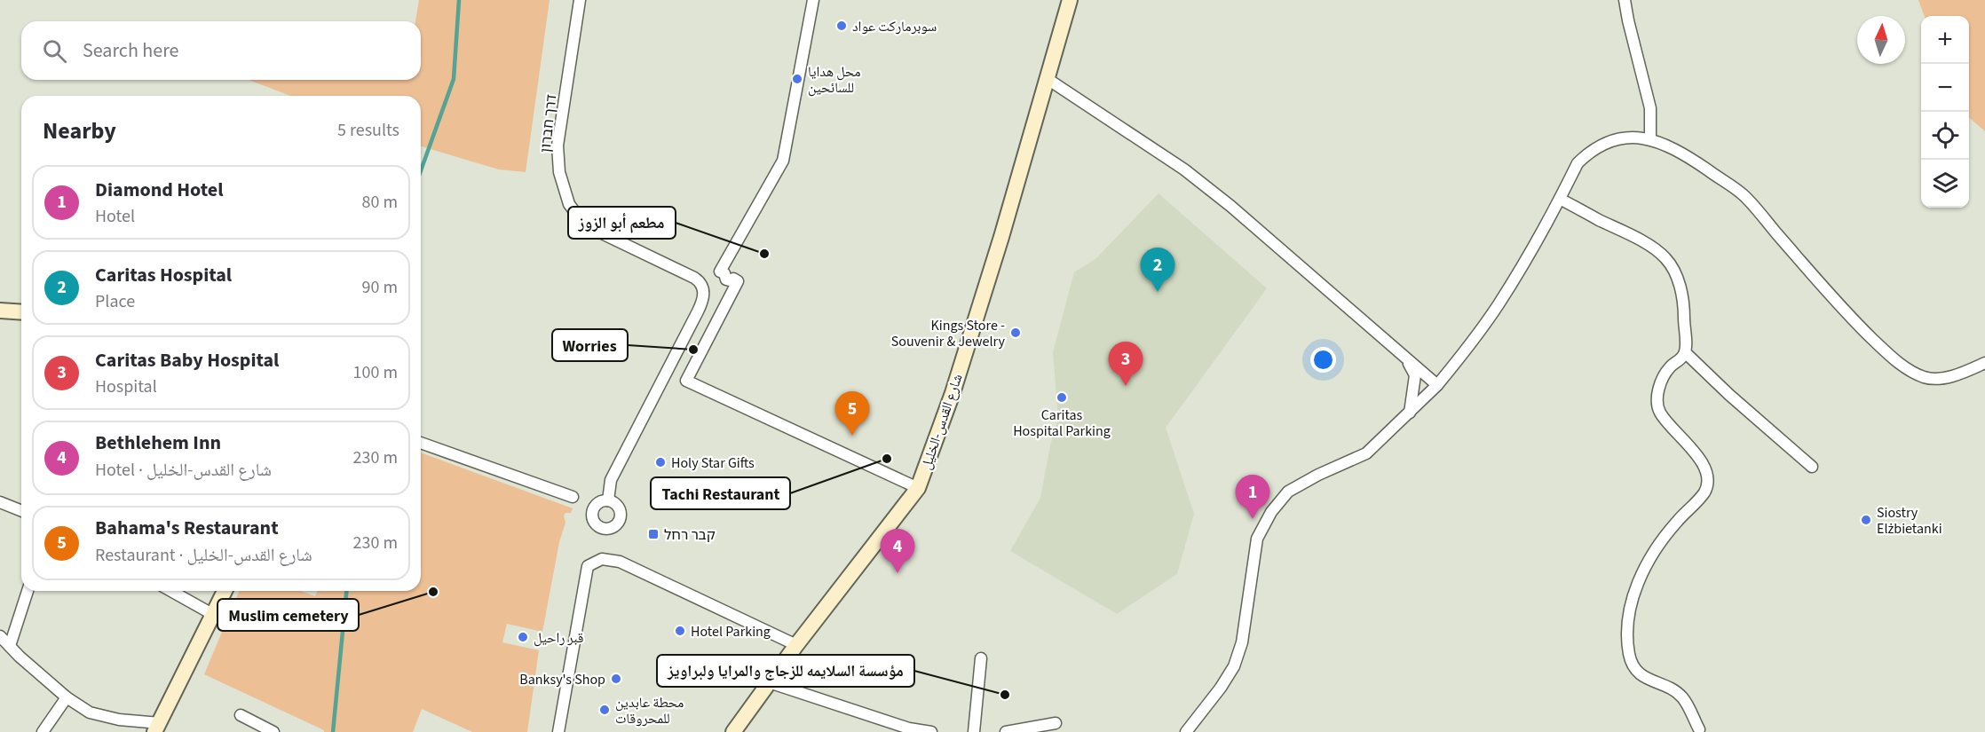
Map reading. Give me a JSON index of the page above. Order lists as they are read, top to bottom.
{
  "streets": {
    "main road": ["شارع القدس-الخليل"],
    "street": ["דרך חברון"]
  },
  "places": {
    "other": [
      "سوبرماركت عواد",
      "محل هدايا للسائحين",
      "مطعم أبو الزوز",
      "Kings Store - Souvenir & Jewelry",
      "Worries",
      "Caritas Hospital Parking",
      "Tachi Restaurant",
      "Holy Star Gifts",
      "Siostry Elżbietanki",
      "Muslim cemetery",
      "Hotel Parking",
      "قبر راحيل",
      "Banksy's Shop",
      "مؤسسة السلايمه للزجاج والمرايا ولبراويز",
      "محطة عابدين للمحروقات"
    ],
    "transit": ["קבר רחל"]
  },
  "north": "top",
  "page": {
    "map_buttons": ["+", "−"],
    "search": "Search here",
    "heading": ["Nearby", "5 results"],
    "list": [
      {
        "mark": "1",
        "name": "Diamond Hotel",
        "note": "Hotel",
        "value": "80 m"
      },
      {
        "mark": "2",
        "name": "Caritas Hospital",
        "note": "Place",
        "value": "90 m"
      },
      {
        "mark": "3",
        "name": "Caritas Baby Hospital",
        "note": "Hospital",
        "value": "100 m"
      },
      {
        "mark": "4",
        "name": "Bethlehem Inn",
        "note": "Hotel · شارع القدس-الخليل",
        "value": "230 m"
      },
      {
        "mark": "5",
        "name": "Bahama's Restaurant",
        "note": "Restaurant · شارع القدس-الخليل",
        "value": "230 m"
      }
    ],
    "pins": [
      "2",
      "3",
      "5",
      "1",
      "4"
    ]
  }
}
